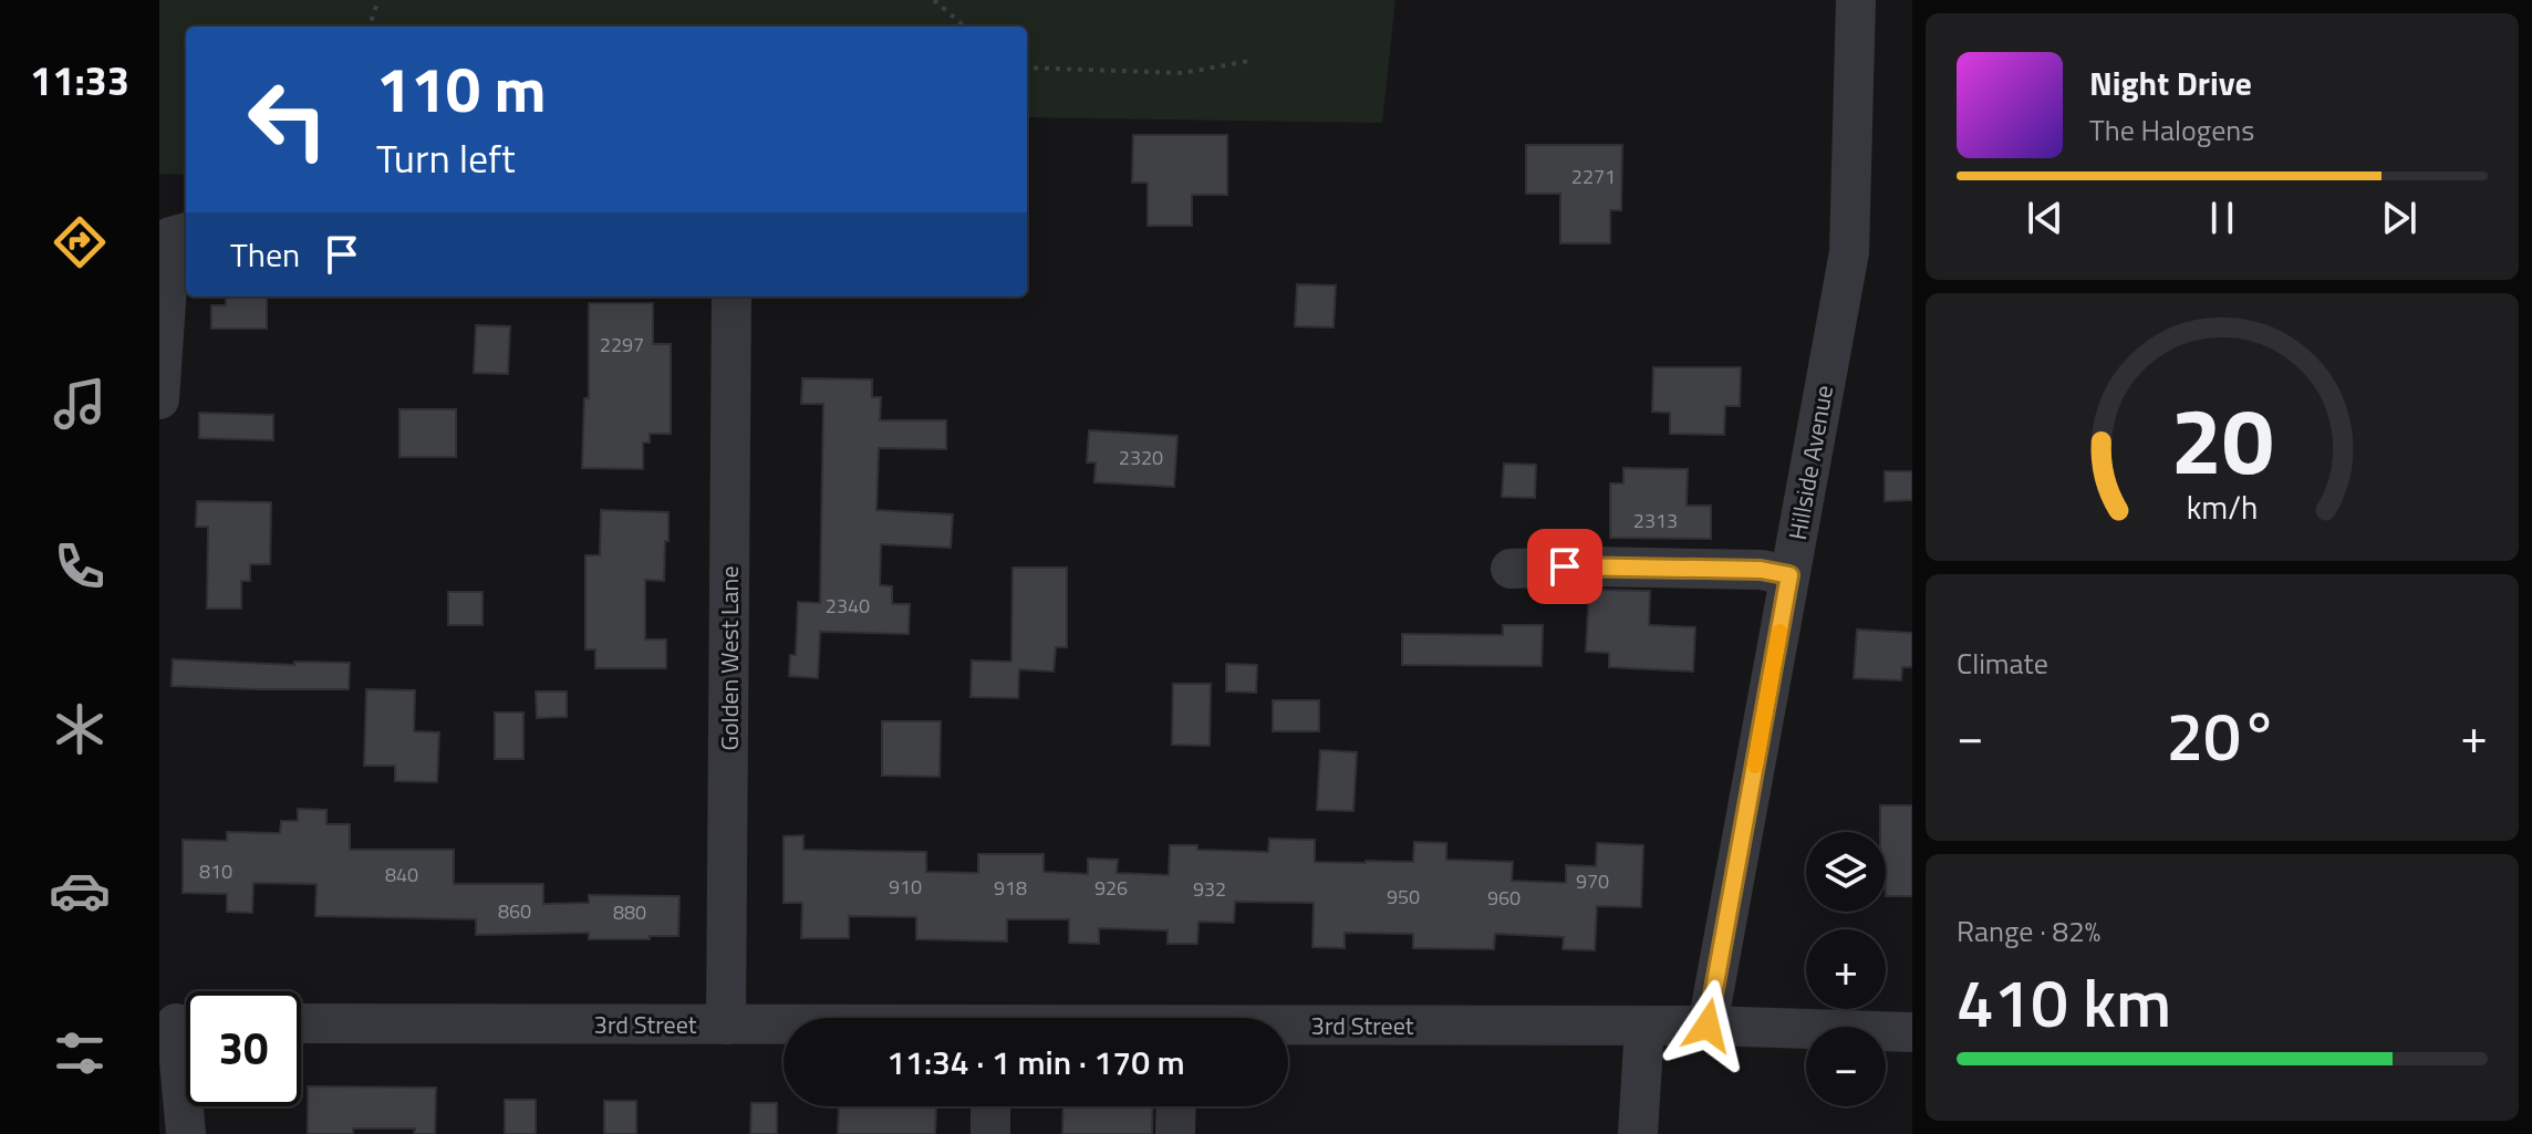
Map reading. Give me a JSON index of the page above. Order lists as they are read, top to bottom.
{
  "streets": {
    "street": ["Hillside Avenue", "Golden West Lane", "3rd Street"]
  },
  "crossings": [
    ["Hillside Avenue", "3rd Street"],
    ["Golden West Lane", "3rd Street"]
  ],
  "house_numbers": [
    "2271",
    "2297",
    "2320",
    "2313",
    "2340",
    "810",
    "840",
    "970",
    "910",
    "918",
    "926",
    "932",
    "950",
    "960",
    "860",
    "880"
  ],
  "page": {
    "tabs": "11:33",
    "turn": ["110 m", "Turn left"],
    "song": ["Night Drive", "The Halogens"],
    "then": "Then",
    "tile": [
      "Climate",
      ["Range · 82%", "410 km"]
    ],
    "heat": ["−", "20°", "+"],
    "map_buttons": ["+", "−"],
    "limit": "30",
    "trip": "11:34 · 1 min · 170 m",
    "gauge": ["20", "km/h"]
  }
}
